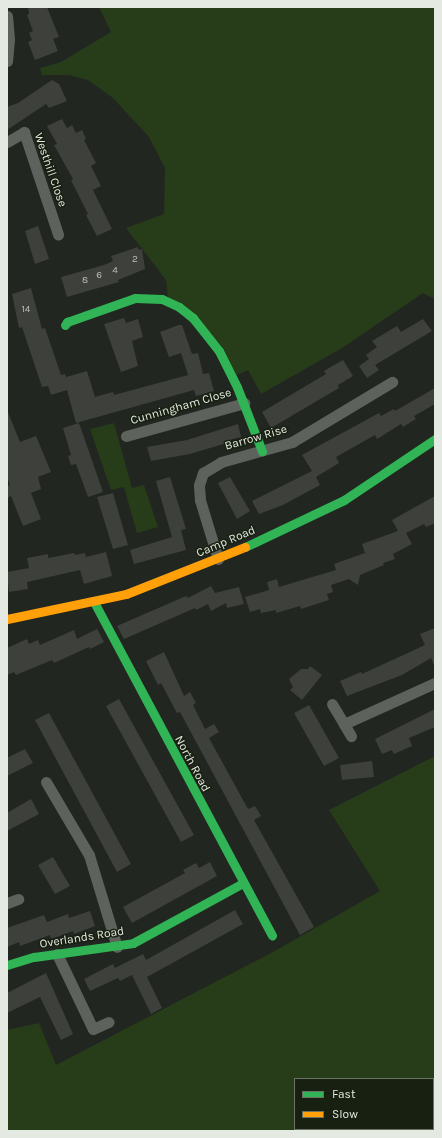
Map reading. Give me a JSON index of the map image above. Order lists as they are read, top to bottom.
{
  "streets": {
    "street": [
      "Westhill Close",
      "Cunningham Close",
      "Barrow Rise",
      "Camp Road",
      "North Road",
      "Overlands Road"
    ]
  },
  "crossings": [
    ["Barrow Rise", "Camp Road"],
    ["Camp Road", "North Road"],
    ["North Road", "Overlands Road"]
  ],
  "house_numbers": [
    "2",
    "4",
    "6",
    "8",
    "14"
  ],
  "legend": ["Fast", "Slow"]
}
